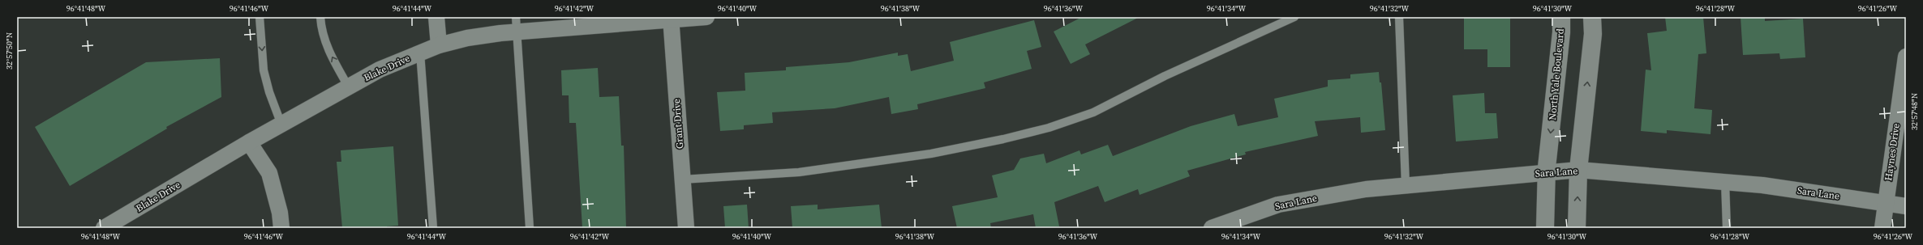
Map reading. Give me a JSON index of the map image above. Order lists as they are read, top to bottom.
{
  "streets": {
    "street": [
      "Blake Drive",
      "North Yale Boulevard",
      "Grant Drive",
      "Haynes Drive",
      "Sara Lane"
    ]
  },
  "crossings": [
    ["Blake Drive", "Grant Drive"],
    ["North Yale Boulevard", "Sara Lane"],
    ["Haynes Drive", "Sara Lane"]
  ],
  "coordinates": [
    "96°41'48\"W",
    "96°41'46\"W",
    "96°41'44\"W",
    "96°41'42\"W",
    "96°41'40\"W",
    "96°41'38\"W",
    "96°41'36\"W",
    "96°41'34\"W",
    "96°41'32\"W",
    "96°41'30\"W",
    "96°41'28\"W",
    "96°41'26\"W",
    "32°57'50\"N",
    "32°57'48\"N"
  ]
}
